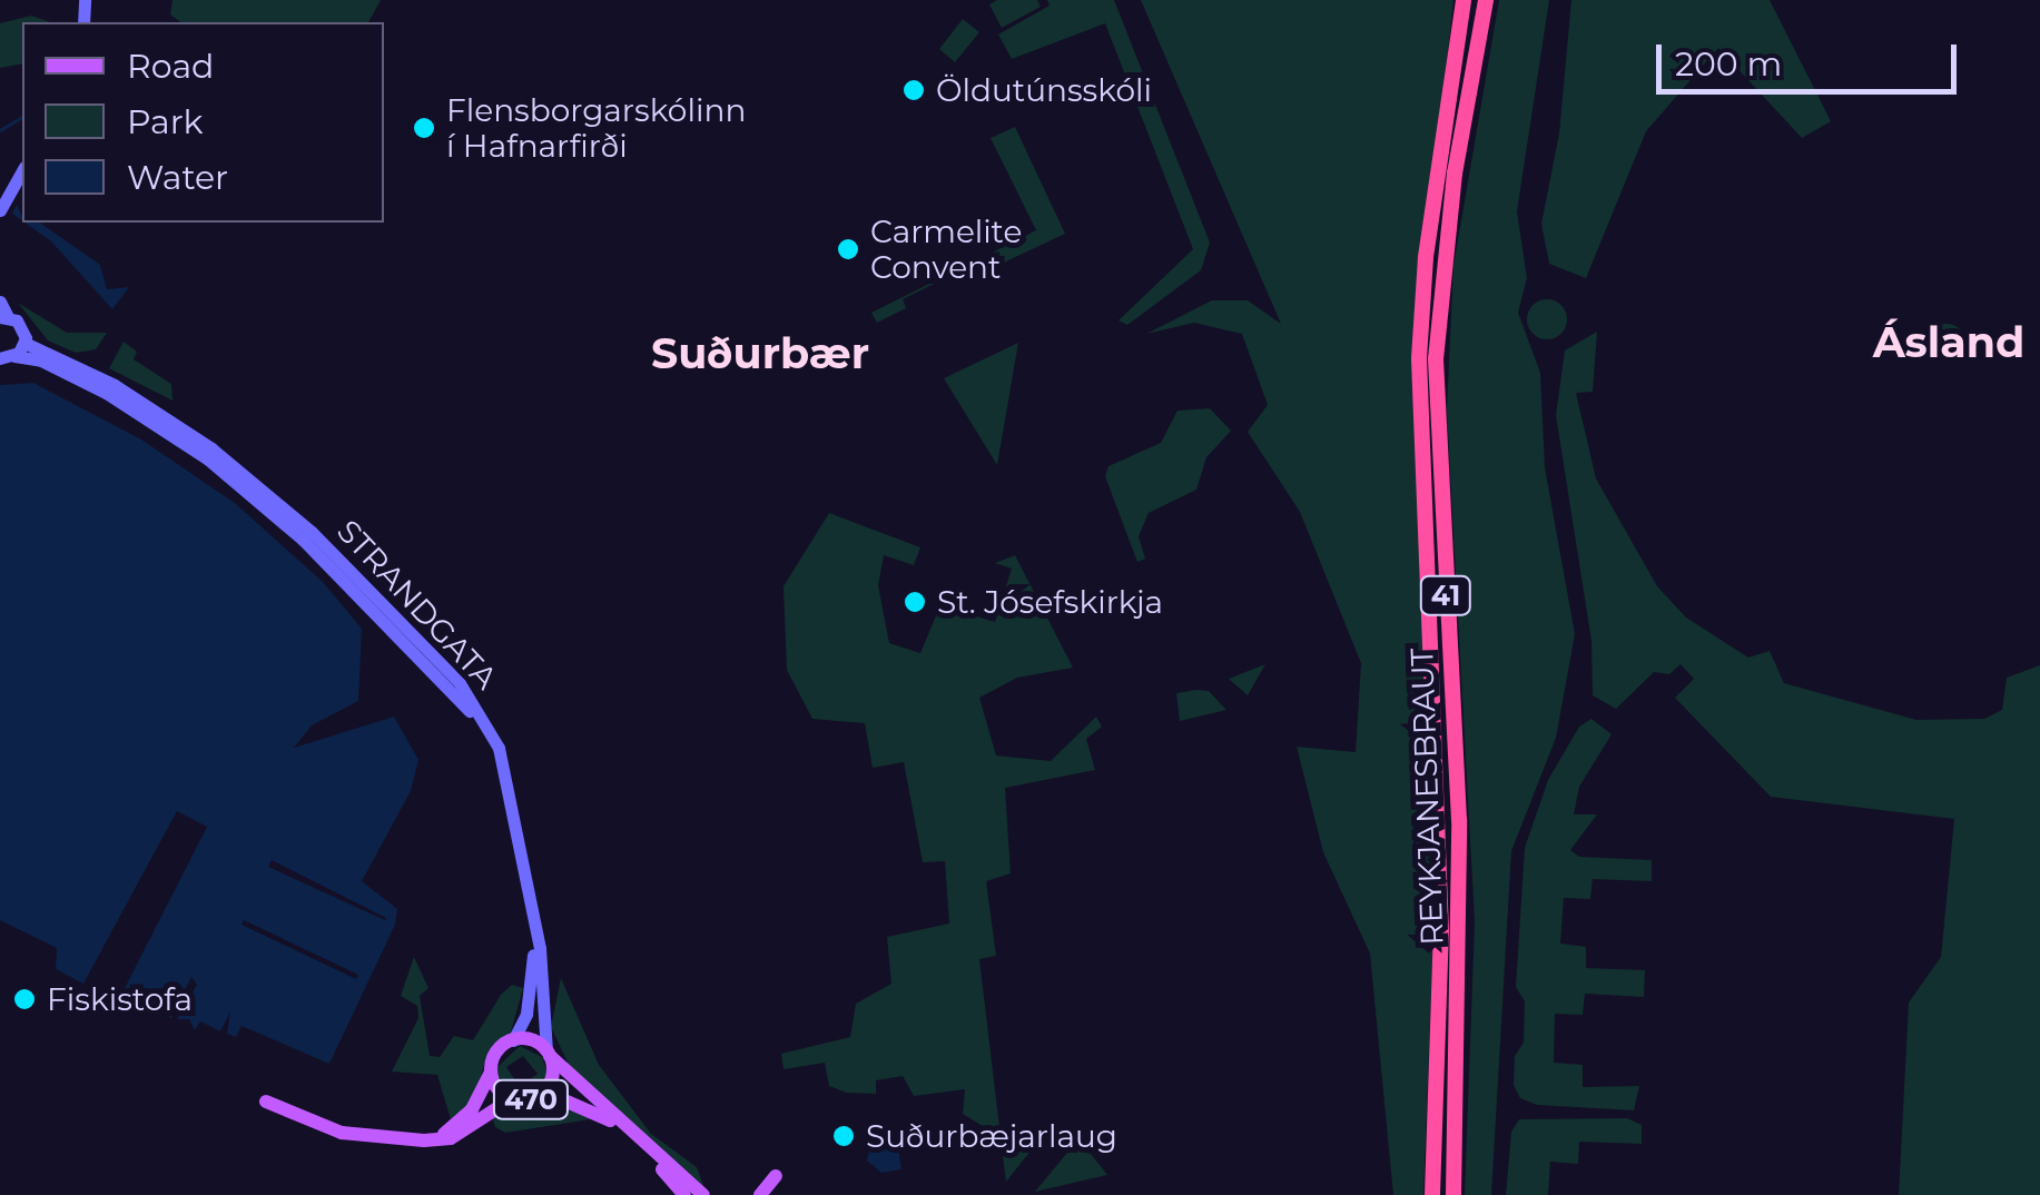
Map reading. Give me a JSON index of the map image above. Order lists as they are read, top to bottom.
{
  "streets": {
    "highway": ["41", "REYKJANESBRAUT"],
    "main road": ["STRANDGATA", "470"]
  },
  "crossings": [
    ["STRANDGATA", "470"]
  ],
  "districts": ["Ásland", "Suðurbær"],
  "places": [
    "Öldutúnsskóli",
    "Flensborgarskólinn í Hafnarfirði",
    "Carmelite Convent",
    "St. Jósefskirkja",
    "Fiskistofa",
    "Suðurbæjarlaug"
  ],
  "legend": ["Road", "Park", "Water"],
  "scale_bar": "200 m"
}
